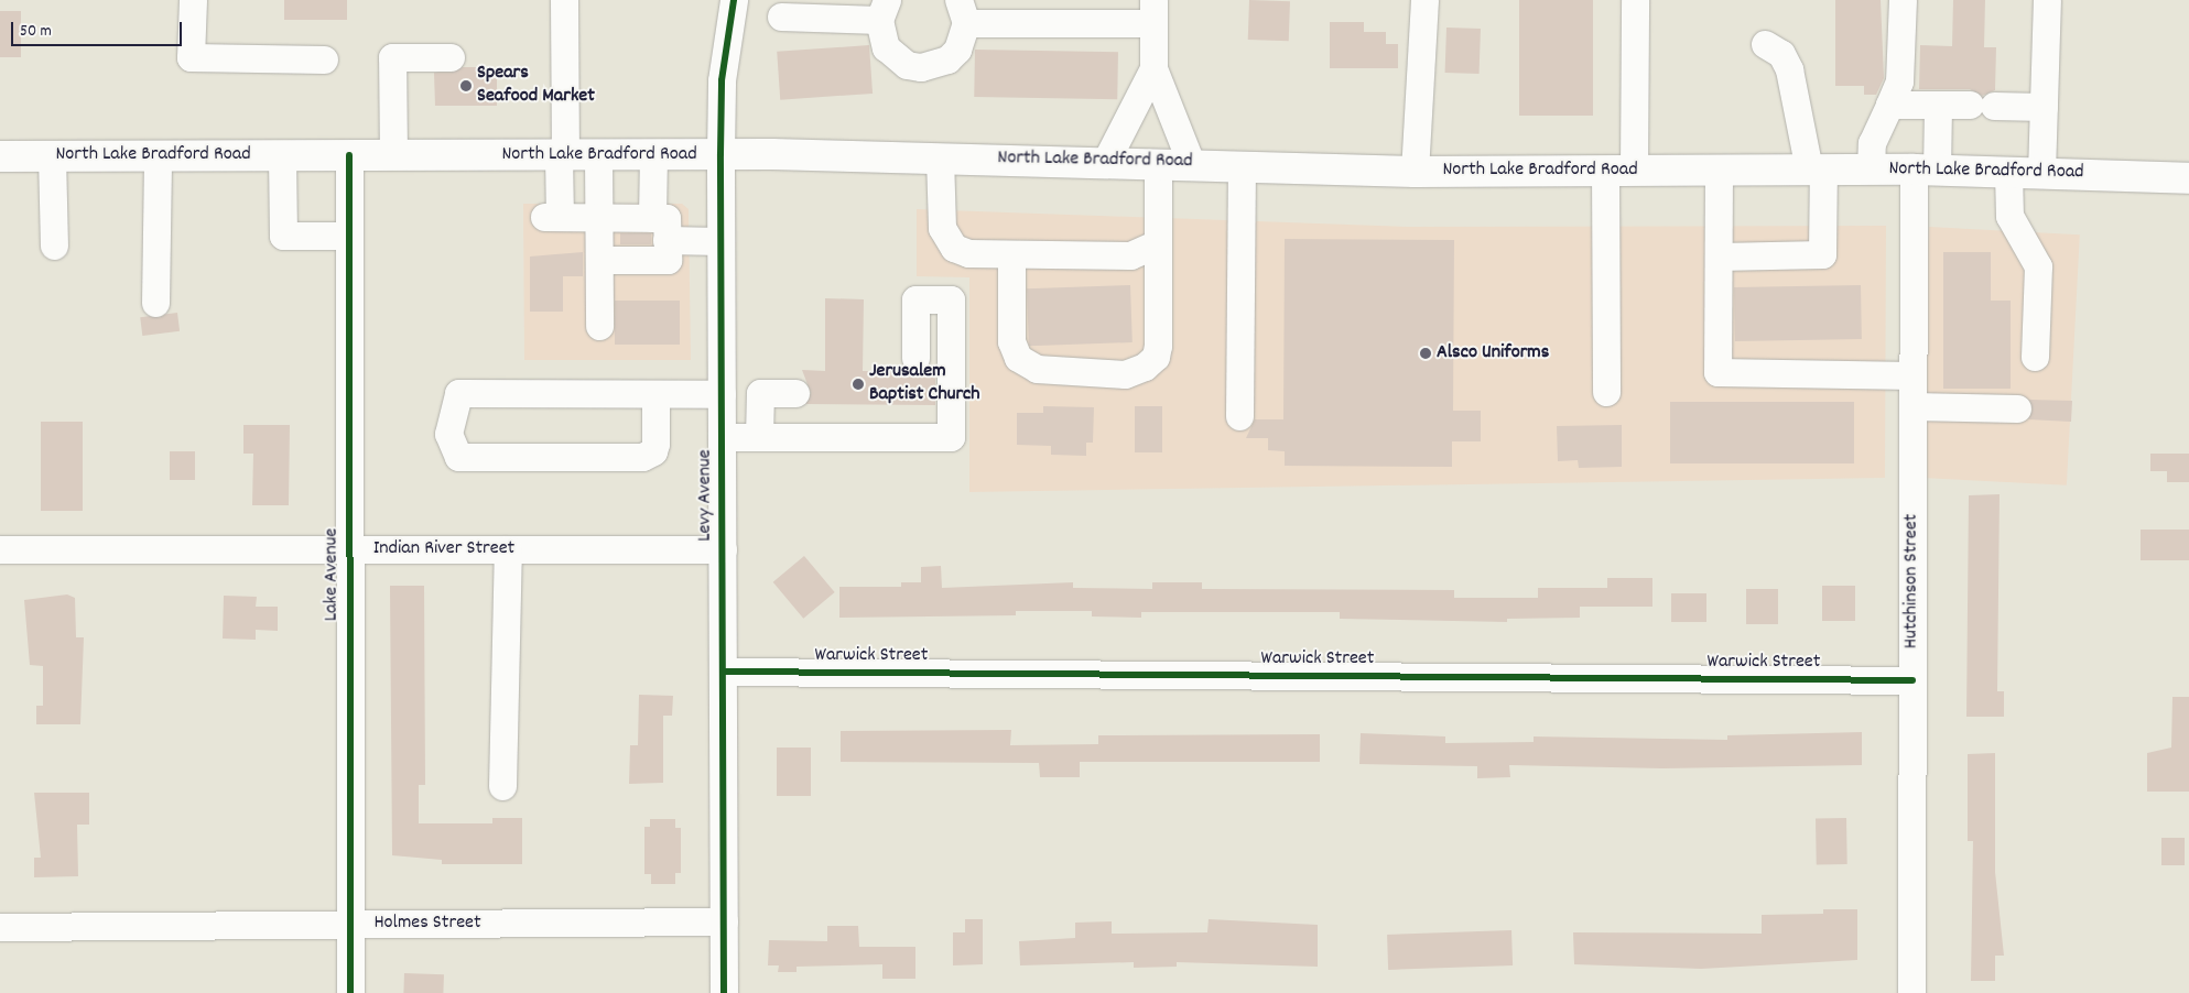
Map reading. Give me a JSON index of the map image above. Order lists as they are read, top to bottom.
{
  "streets": {
    "main road": ["North Lake Bradford Road"],
    "street": [
      "Levy Avenue",
      "Indian River Street",
      "Lake Avenue",
      "Hutchinson Street",
      "Warwick Street",
      "Holmes Street"
    ]
  },
  "crossings": [
    ["North Lake Bradford Road", "Levy Avenue"],
    ["North Lake Bradford Road", "Lake Avenue"],
    ["North Lake Bradford Road", "Hutchinson Street"],
    ["Levy Avenue", "Indian River Street"],
    ["Levy Avenue", "Warwick Street"],
    ["Levy Avenue", "Holmes Street"],
    ["Indian River Street", "Lake Avenue"],
    ["Lake Avenue", "Holmes Street"],
    ["Hutchinson Street", "Warwick Street"]
  ],
  "places": ["Spears Seafood Market", "Alsco Uniforms", "Jerusalem Baptist Church"],
  "scale_bar": "50 m"
}
